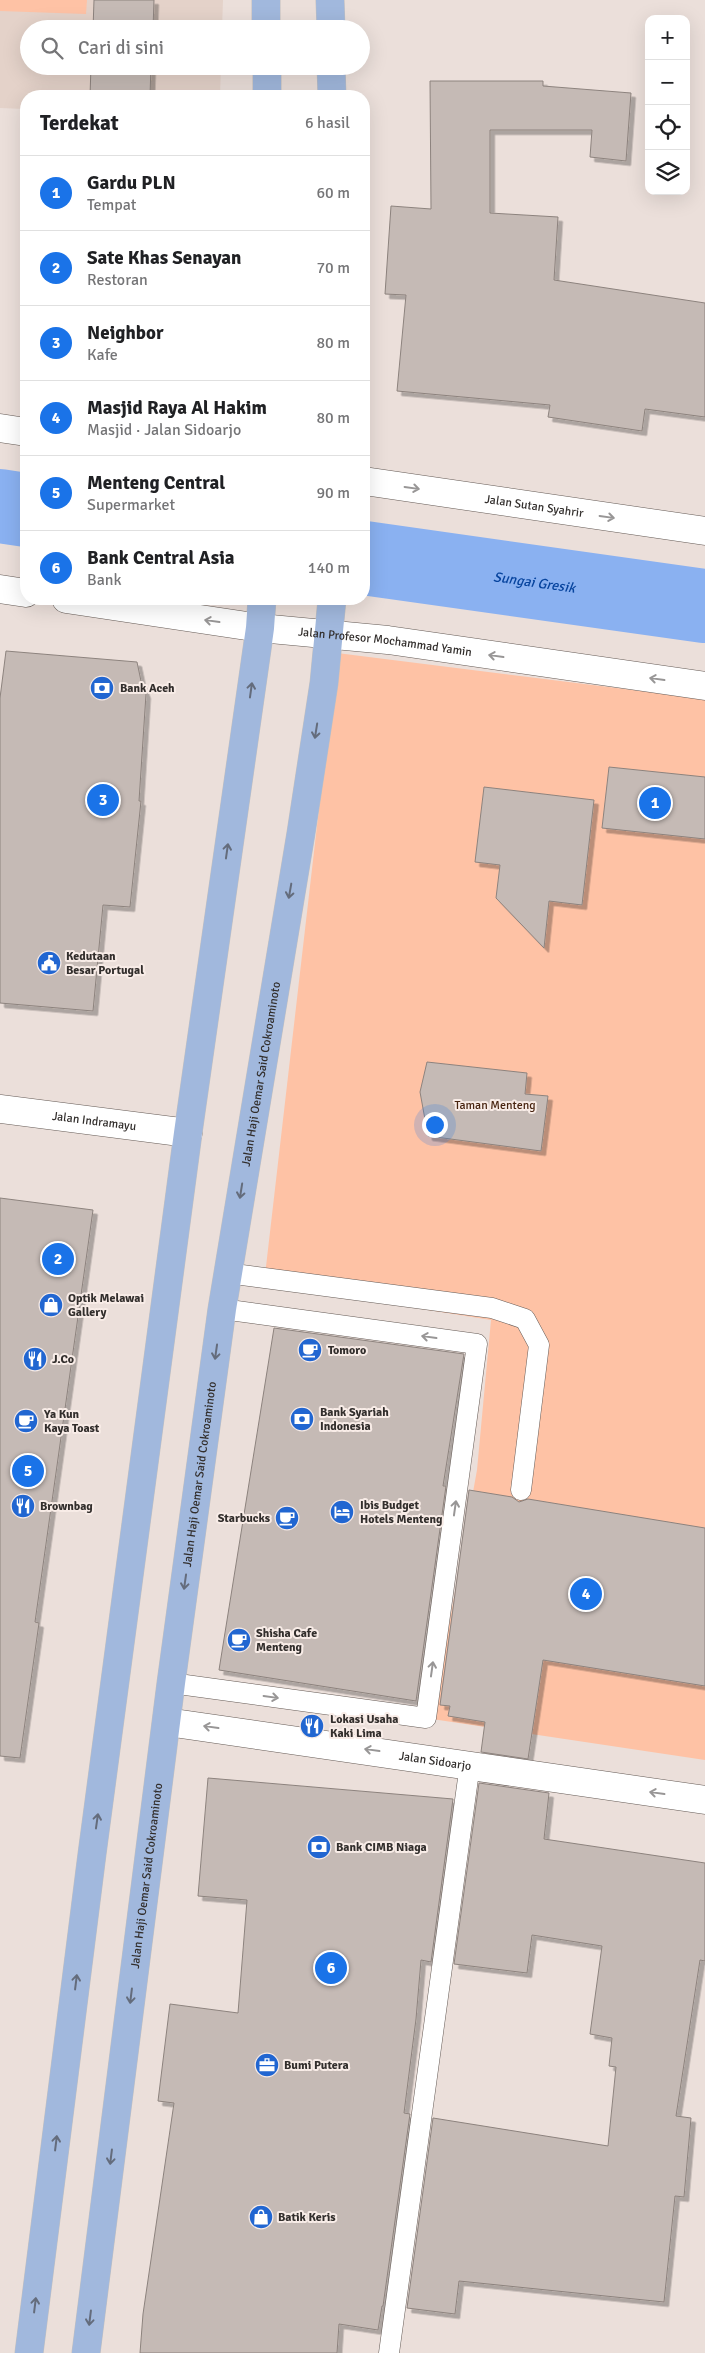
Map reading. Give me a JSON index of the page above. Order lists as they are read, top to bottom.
{
  "streets": {
    "main road": ["Jalan Haji Oemar Said Cokroaminoto"],
    "street": [
      "Jalan Sutan Syahrir",
      "Jalan Profesor Mochammad Yamin",
      "Jalan Indramayu",
      "Jalan Sidoarjo"
    ]
  },
  "crossings": [
    ["Jalan Profesor Mochammad Yamin", "Jalan Haji Oemar Said Cokroaminoto"],
    ["Jalan Haji Oemar Said Cokroaminoto", "Jalan Sidoarjo"]
  ],
  "one_way": ["Jalan Sutan Syahrir", "Jalan Profesor Mochammad Yamin", "Jalan Sidoarjo"],
  "water": ["Sungai Gresik"],
  "parks": ["Taman Menteng"],
  "places": {
    "bank": ["Bank Aceh", "Bank Syariah Indonesia", "Bank CIMB Niaga"],
    "public building": ["Kedutaan Besar Portugal"],
    "shop": ["Optik Melawai Gallery", "Batik Keris"],
    "cafe": [
      "Tomoro",
      "Ya Kun Kaya Toast",
      "Starbucks",
      "Shisha Cafe Menteng"
    ],
    "restaurant": ["J.Co", "Brownbag", "Lokasi Usaha Kaki Lima"],
    "hotel": ["Ibis Budget Hotels Menteng"],
    "office": ["Bumi Putera"]
  },
  "page": {
    "map_buttons": ["+", "−"],
    "search": "Cari di sini",
    "heading": ["Terdekat", "6 hasil"],
    "list": [
      {
        "mark": "1",
        "name": "Gardu PLN",
        "note": "Tempat",
        "value": "60 m"
      },
      {
        "mark": "2",
        "name": "Sate Khas Senayan",
        "note": "Restoran",
        "value": "70 m"
      },
      {
        "mark": "3",
        "name": "Neighbor",
        "note": "Kafe",
        "value": "80 m"
      },
      {
        "mark": "4",
        "name": "Masjid Raya Al Hakim",
        "note": "Masjid · Jalan Sidoarjo",
        "value": "80 m"
      },
      {
        "mark": "5",
        "name": "Menteng Central",
        "note": "Supermarket",
        "value": "90 m"
      },
      {
        "mark": "6",
        "name": "Bank Central Asia",
        "note": "Bank",
        "value": "140 m"
      }
    ],
    "pins": [
      "3",
      "1",
      "2",
      "5",
      "4",
      "6"
    ]
  }
}
